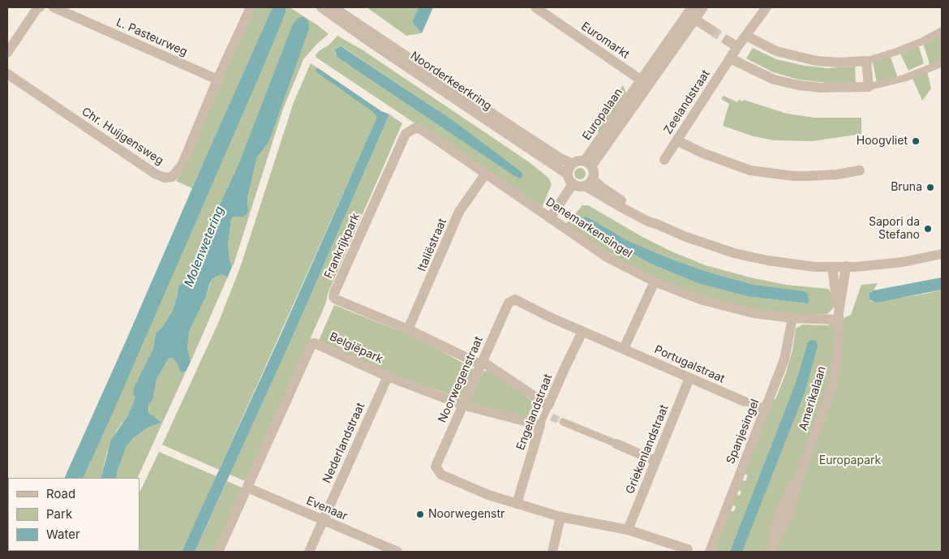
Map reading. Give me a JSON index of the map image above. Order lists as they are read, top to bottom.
{
  "streets": {
    "street": [
      "L. Pasteurweg",
      "Euromarkt",
      "Noorderkeerkring",
      "Zeelandstraat",
      "Europalaan",
      "Chr. Huijgensweg",
      "Denemarkensingel",
      "Italiëstraat",
      "Frankrijkpark",
      "Belgiëpark",
      "Portugalstraat",
      "Noorwegenstraat",
      "Amerikalaan",
      "Engelandstraat",
      "Spanjesingel",
      "Nederlandstraat",
      "Griekenlandstraat",
      "Evenaar"
    ]
  },
  "crossings": [
    ["L. Pasteurweg", "Chr. Huijgensweg"],
    ["Euromarkt", "Europalaan"],
    ["Noorderkeerkring", "Europalaan"],
    ["Denemarkensingel", "Italiëstraat"],
    ["Denemarkensingel", "Frankrijkpark"],
    ["Denemarkensingel", "Amerikalaan"],
    ["Denemarkensingel", "Spanjesingel"],
    ["Italiëstraat", "Frankrijkpark"],
    ["Frankrijkpark", "Noorwegenstraat"],
    ["Frankrijkpark", "Engelandstraat"],
    ["Belgiëpark", "Noorwegenstraat"],
    ["Belgiëpark", "Engelandstraat"],
    ["Belgiëpark", "Nederlandstraat"],
    ["Belgiëpark", "Evenaar"],
    ["Portugalstraat", "Noorwegenstraat"],
    ["Portugalstraat", "Engelandstraat"],
    ["Portugalstraat", "Spanjesingel"],
    ["Portugalstraat", "Griekenlandstraat"],
    ["Noorwegenstraat", "Engelandstraat"],
    ["Nederlandstraat", "Evenaar"]
  ],
  "water": ["Molenwetering"],
  "parks": ["Europapark"],
  "places": [
    "Hoogvliet",
    "Bruna",
    "Sapori da Stefano",
    "Noorwegenstr"
  ],
  "legend": ["Road", "Park", "Water"]
}
